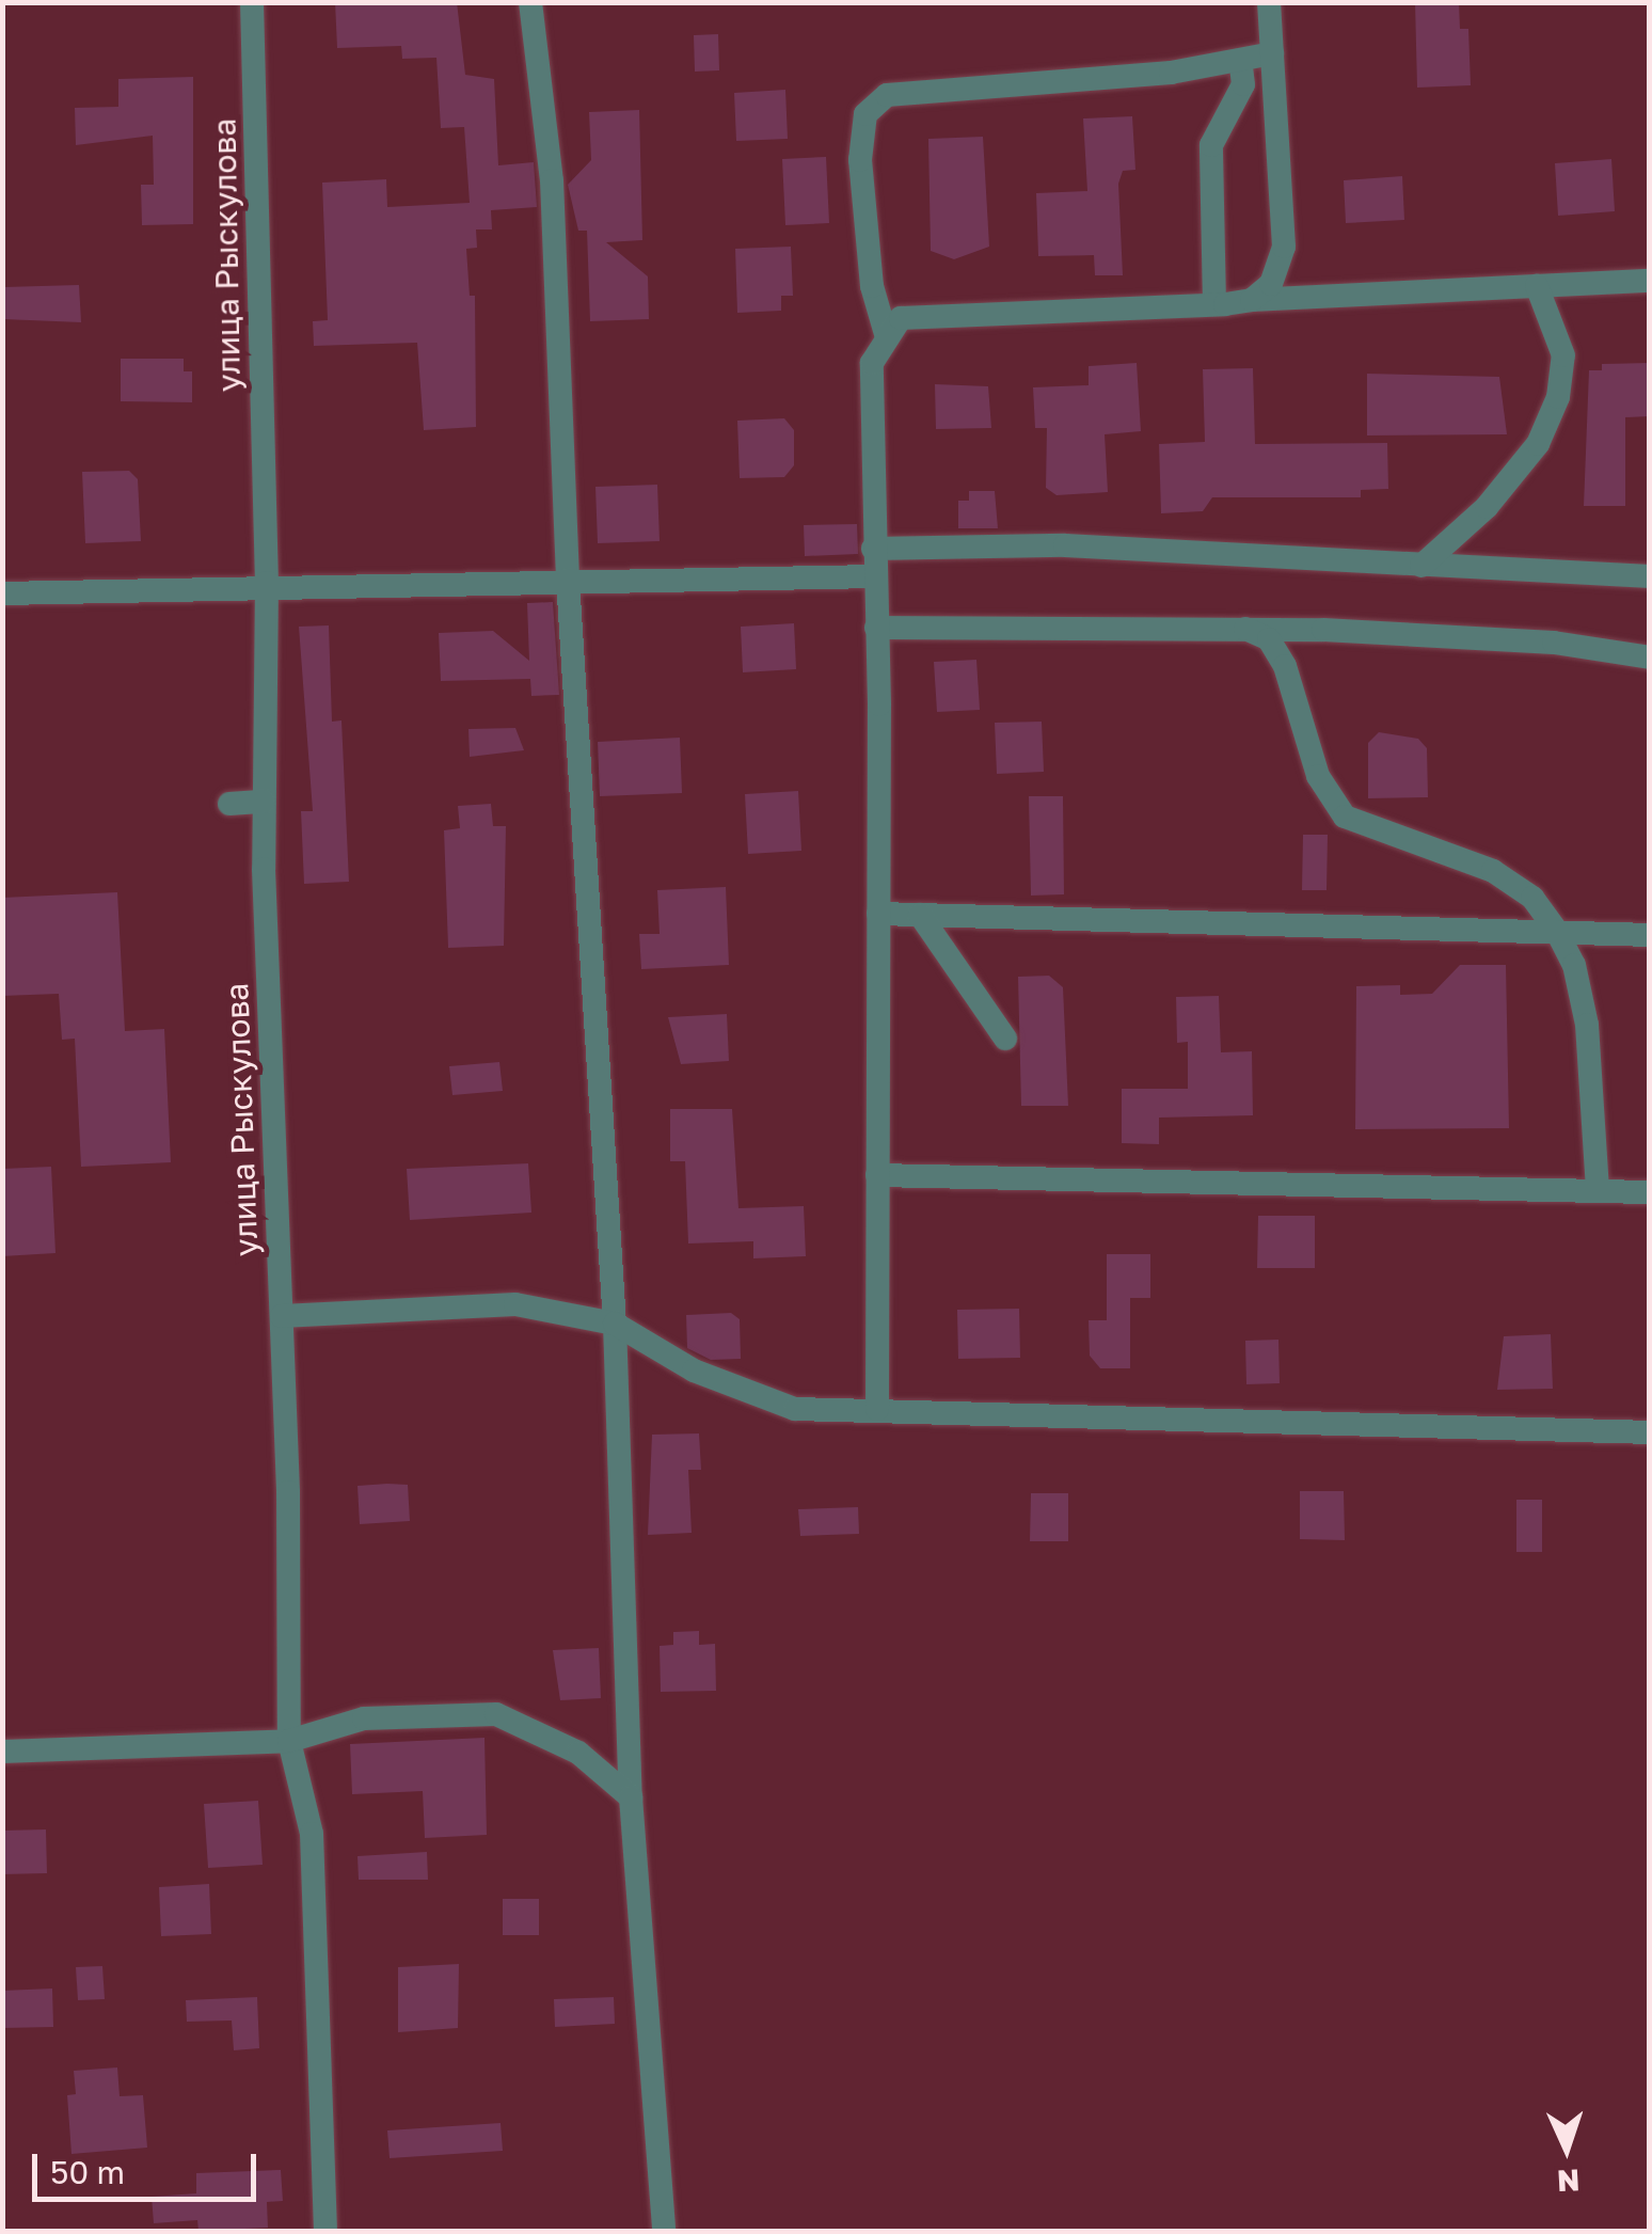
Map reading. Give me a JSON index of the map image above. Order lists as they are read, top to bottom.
{
  "streets": {
    "street": ["улица Рыскулова"]
  },
  "scale_bar": "50 m",
  "north": "bottom"
}
